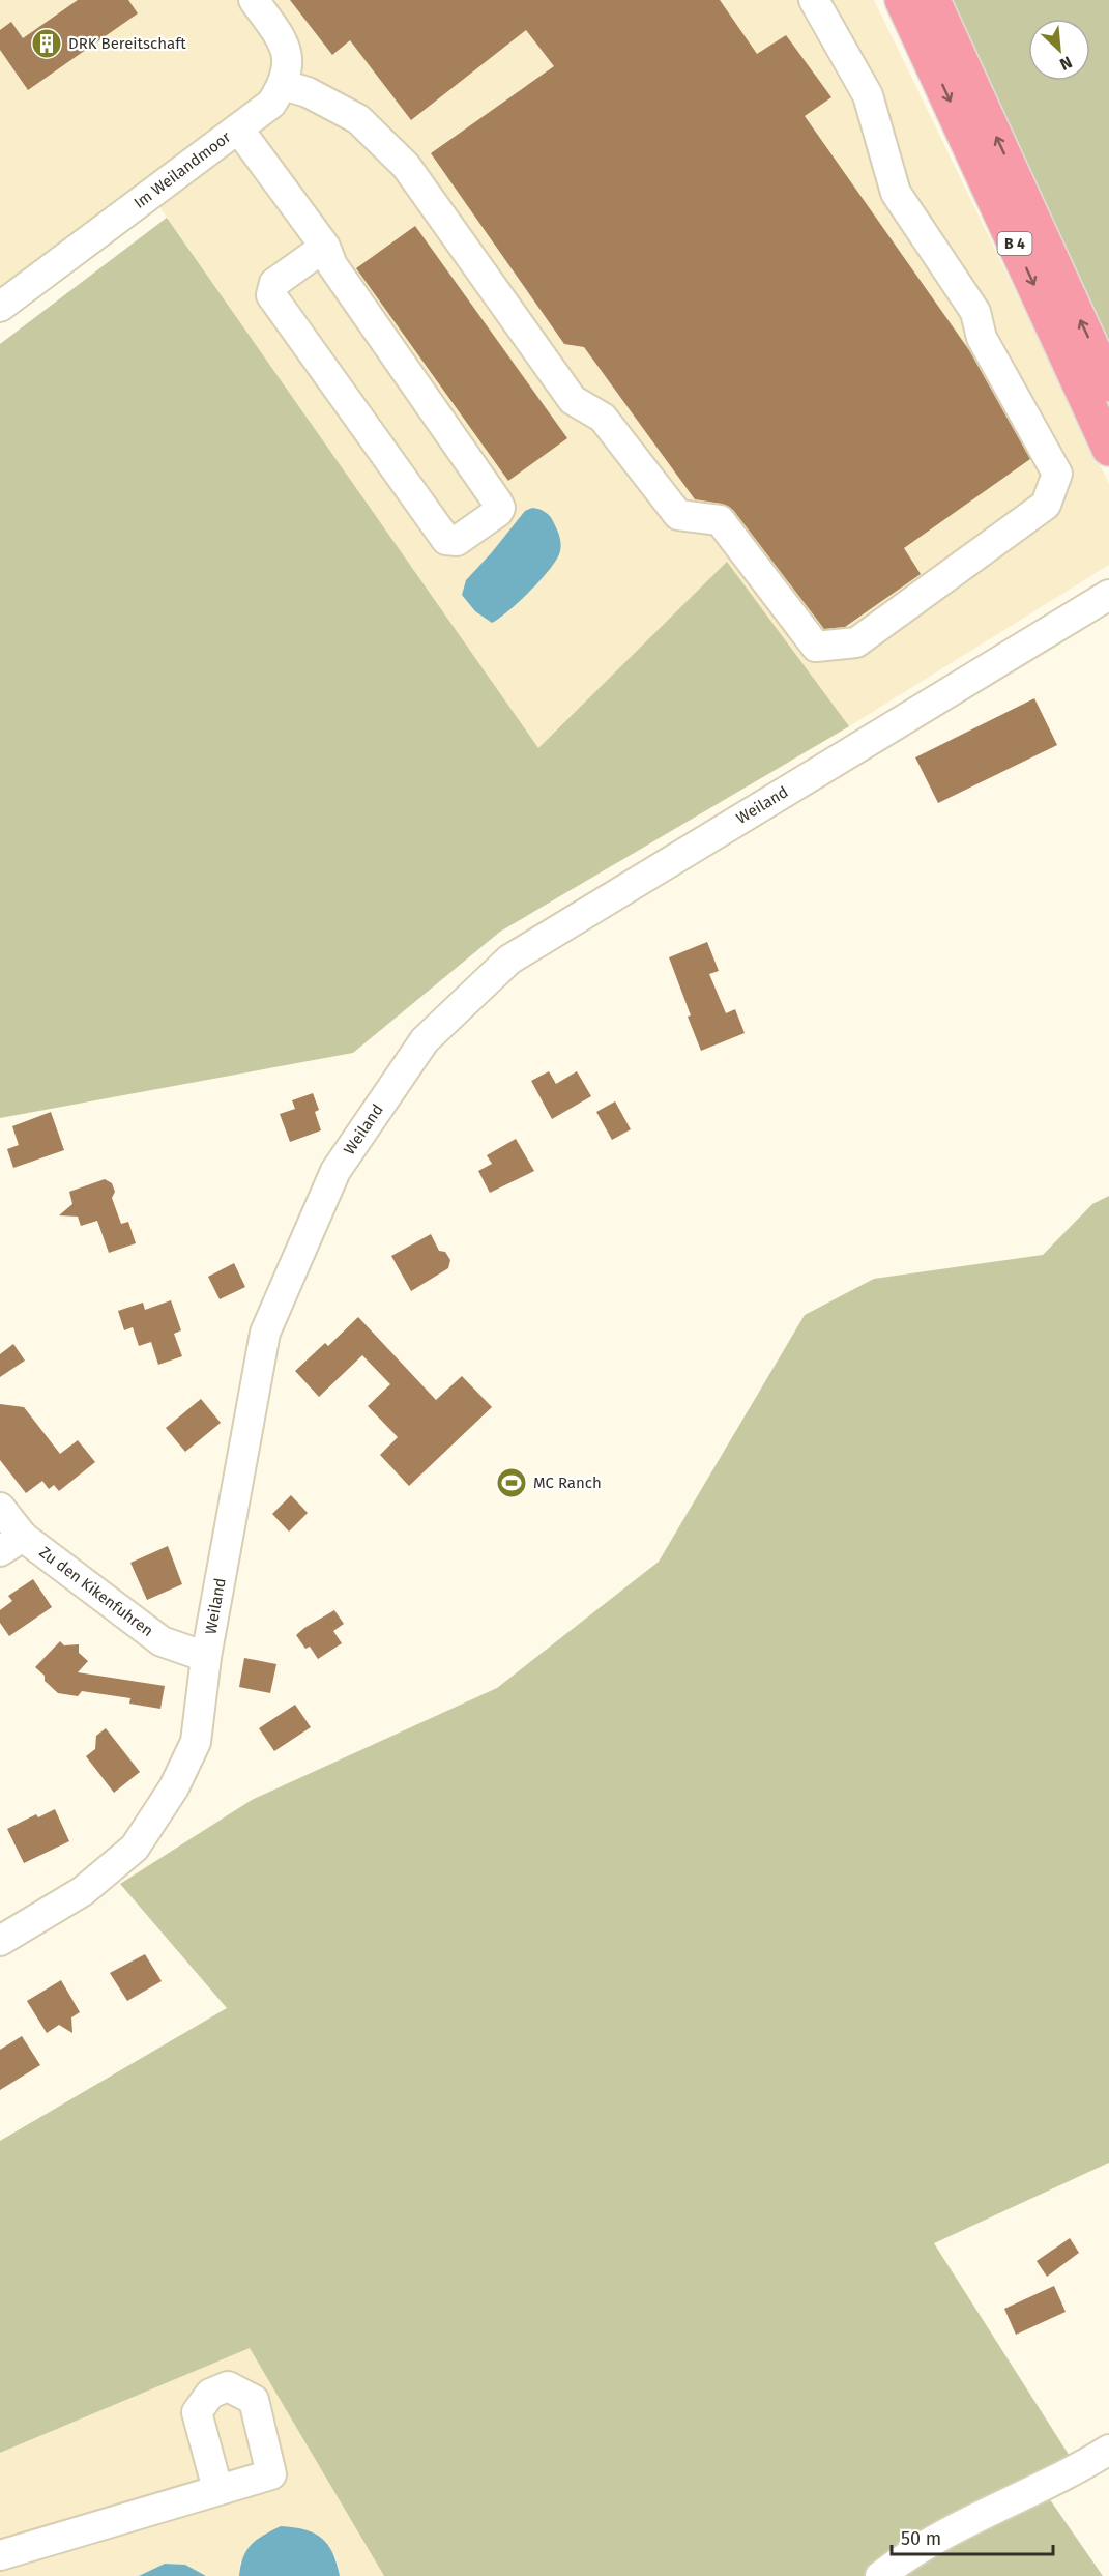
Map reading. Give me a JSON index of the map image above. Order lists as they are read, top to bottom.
{
  "streets": {
    "highway": ["B 4"],
    "street": ["Im Weilandmoor", "Weiland", "Zu den Kikenfuhren"]
  },
  "crossings": [
    ["Weiland", "Zu den Kikenfuhren"]
  ],
  "places": {
    "building": ["DRK Bereitschaft"],
    "sports": ["MC Ranch"]
  },
  "scale_bar": "50 m",
  "north": "bottom right"
}
